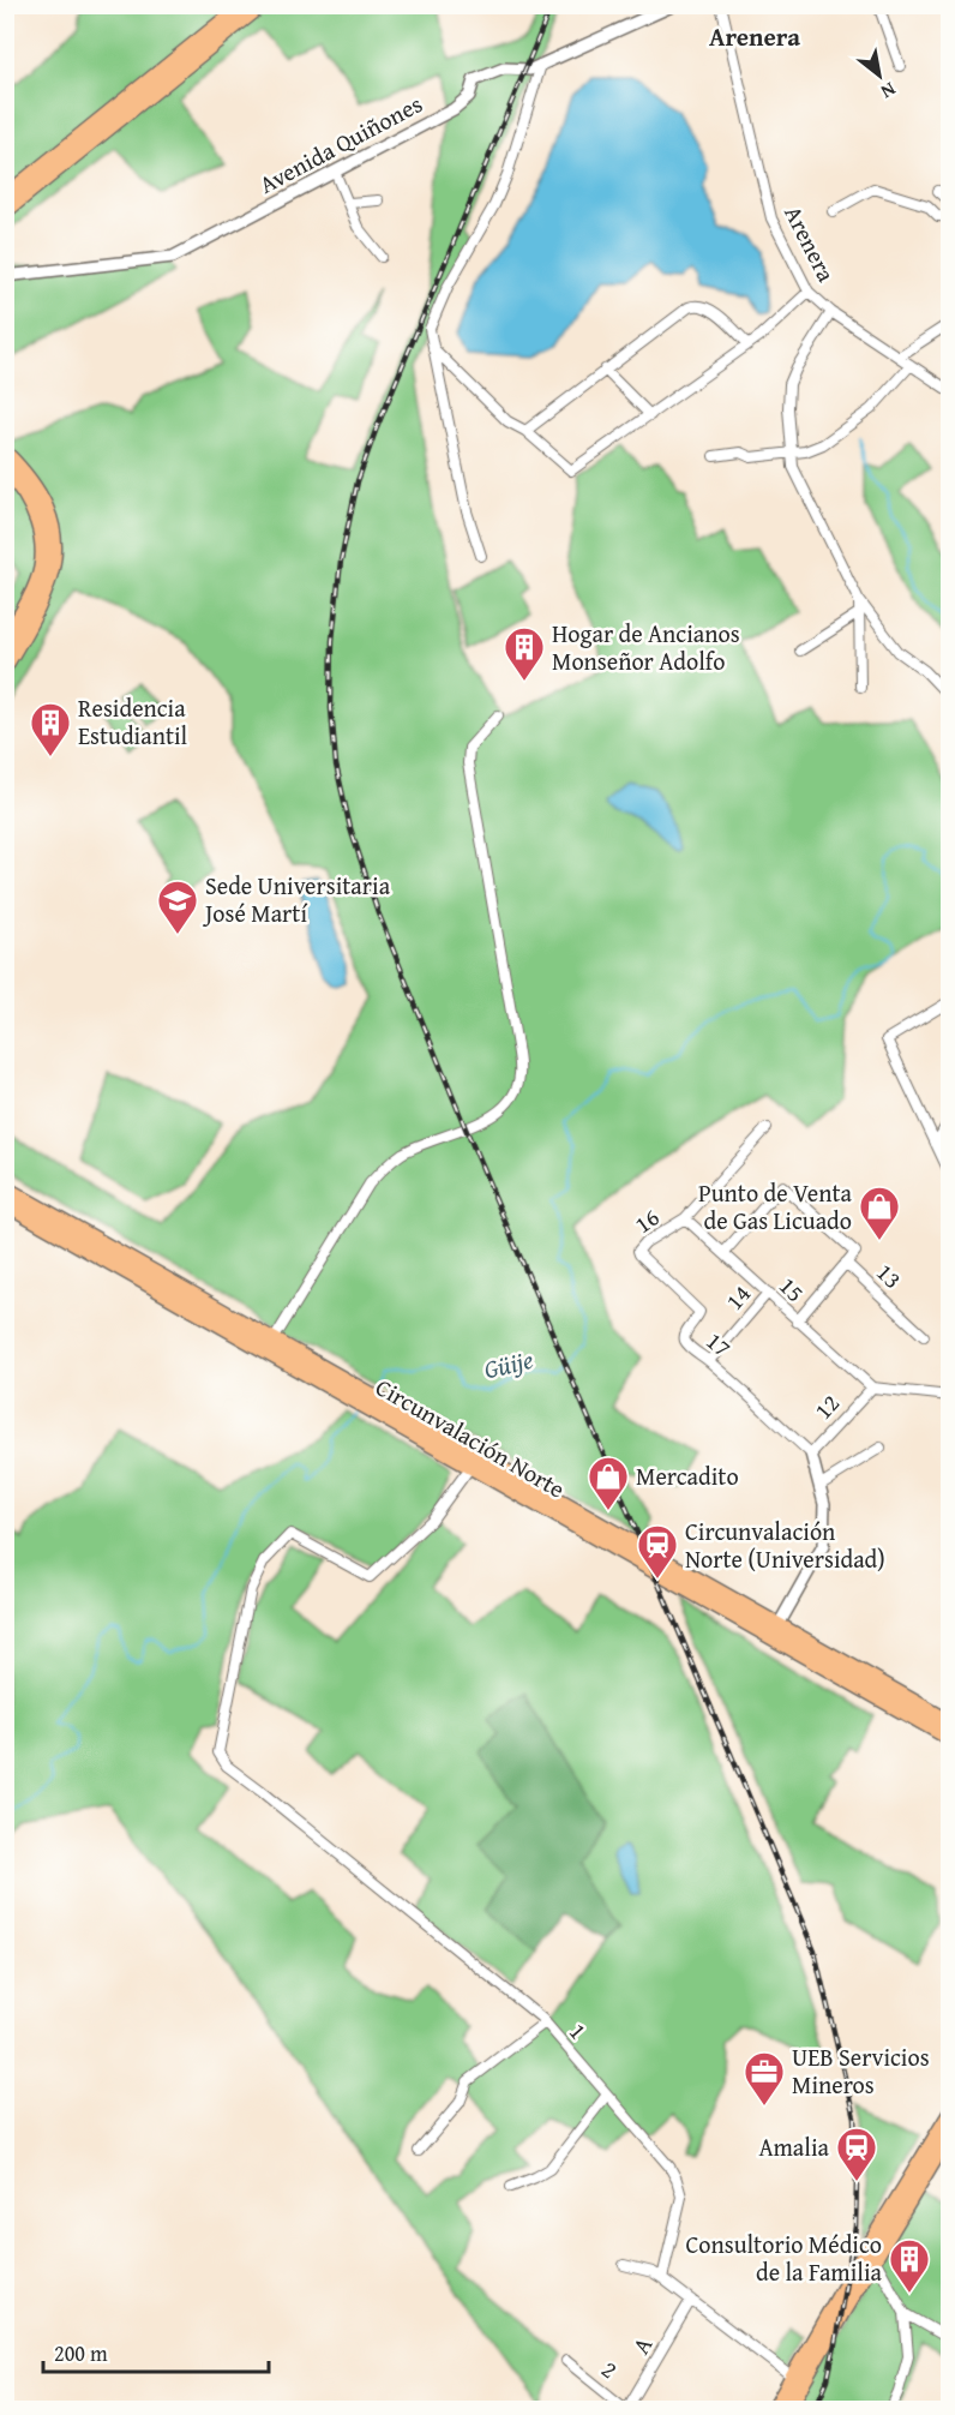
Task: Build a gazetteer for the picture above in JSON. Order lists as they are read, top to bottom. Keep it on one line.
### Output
{"streets":{"main road":["Circunvalación Norte"],"street":["Avenida Quiñones","Arenera","16","13","15","14","17","12","1","A","2"]},"crossings":[["16","15"],["16","17"],["13","15"],["15","14"],["15","12"],["14","17"],["17","12"],["Circunvalación Norte","1"],["A","2"]],"districts":["Arenera"],"water":["Güije"],"places":{"building":["Hogar de Ancianos Monseñor Adolfo","Residencia Estudiantil","Consultorio Médico de la Familia"],"school or university":["Sede Universitaria José Martí"],"shop":["Punto de Venta de Gas Licuado","Mercadito"],"station":["Circunvalación Norte (Universidad)","Amalia"],"office":["UEB Servicios Mineros"]},"scale_bar":"200 m","north":"bottom right"}
